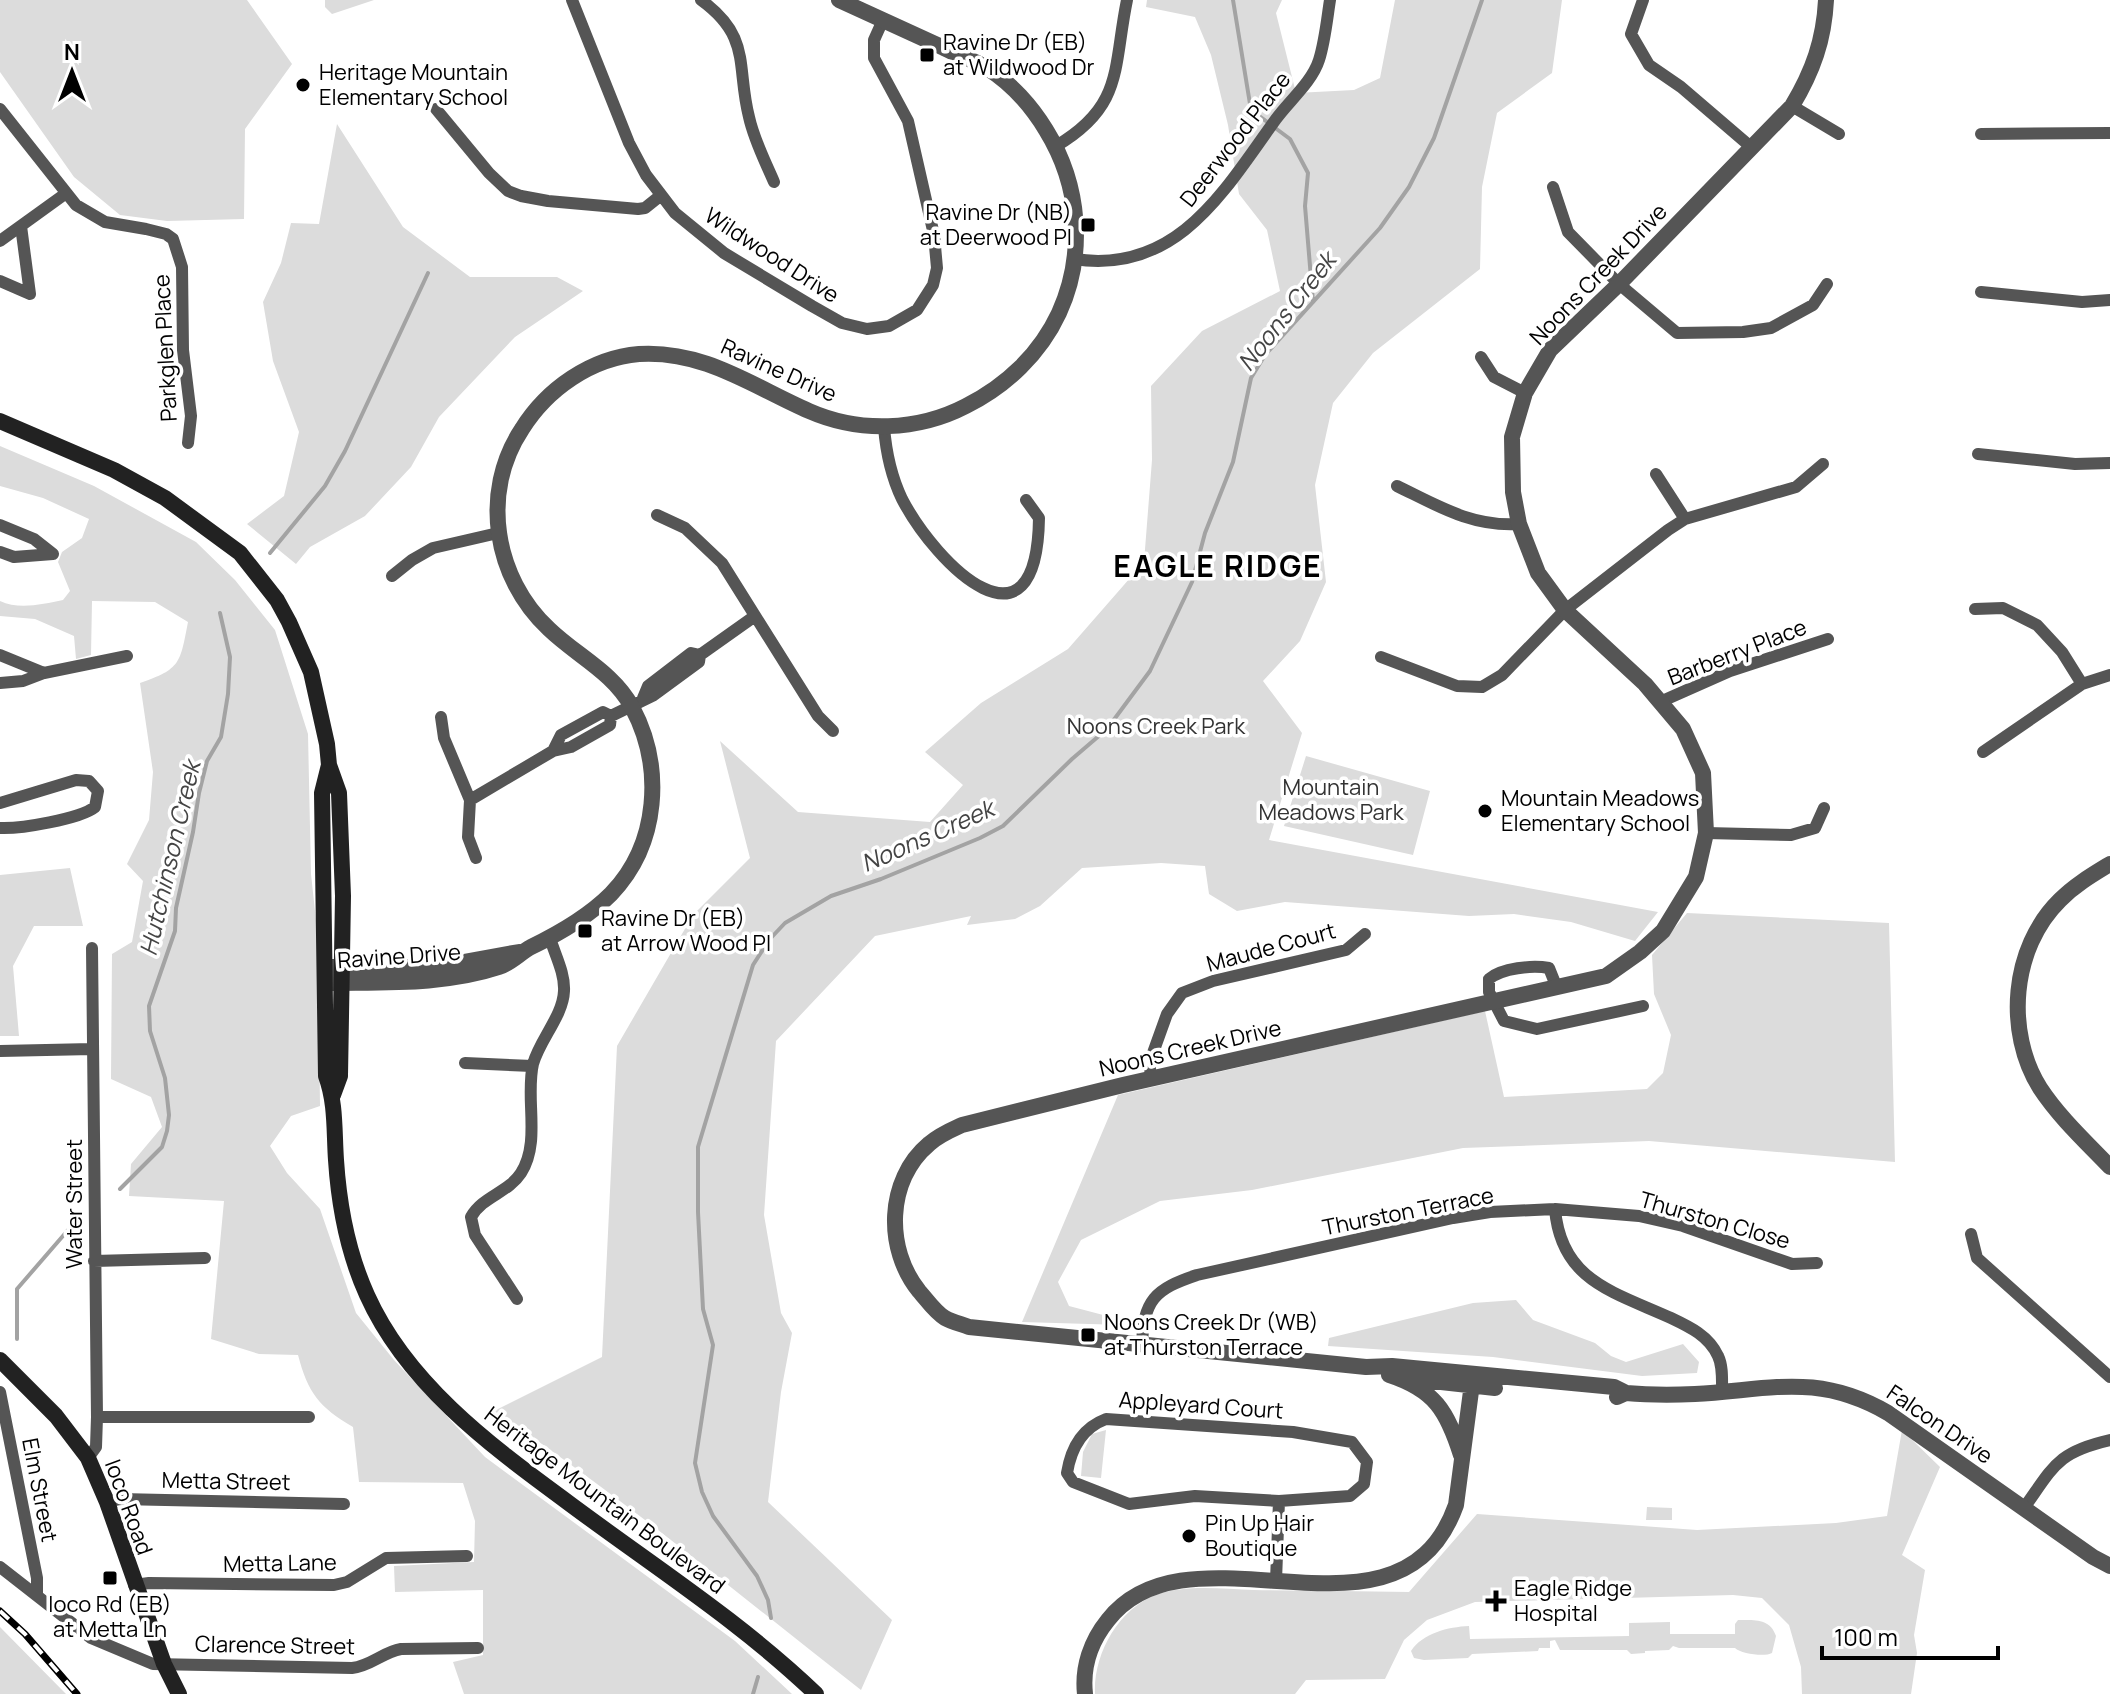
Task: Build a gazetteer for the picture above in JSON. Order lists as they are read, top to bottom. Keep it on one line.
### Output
{"streets":{"main road":["Heritage Mountain Boulevard","Ioco Road"],"street":["Deerwood Place","Wildwood Drive","Noons Creek Drive","Parkglen Place","Ravine Drive","Barberry Place","Maude Court","Water Street","Thurston Terrace","Thurston Close","Appleyard Court","Falcon Drive","Metta Street","Elm Street","Metta Lane","Clarence Street"]},"crossings":[["Deerwood Place","Ravine Drive"],["Wildwood Drive","Ravine Drive"],["Noons Creek Drive","Barberry Place"],["Noons Creek Drive","Maude Court"],["Noons Creek Drive","Thurston Terrace"],["Noons Creek Drive","Falcon Drive"],["Ravine Drive","Heritage Mountain Boulevard"],["Water Street","Ioco Road"],["Thurston Terrace","Thurston Close"],["Metta Street","Ioco Road"],["Elm Street","Clarence Street"],["Ioco Road","Metta Lane"],["Ioco Road","Clarence Street"]],"districts":["EAGLE RIDGE"],"water":["Noons Creek","Hutchinson Creek"],"parks":["Noons Creek Park","Mountain Meadows Park"],"places":{"transit":["Ravine Dr (EB) at Wildwood Dr","Ravine Dr (NB) at Deerwood Pl","Ravine Dr (EB) at Arrow Wood Pl","Noons Creek Dr (WB) at Thurston Terrace","Ioco Rd (EB) at Metta Ln"],"other":["Heritage Mountain Elementary School","Mountain Meadows Elementary School","Pin Up Hair Boutique"],"health":["Eagle Ridge Hospital"]},"scale_bar":"100 m","north":"top"}
